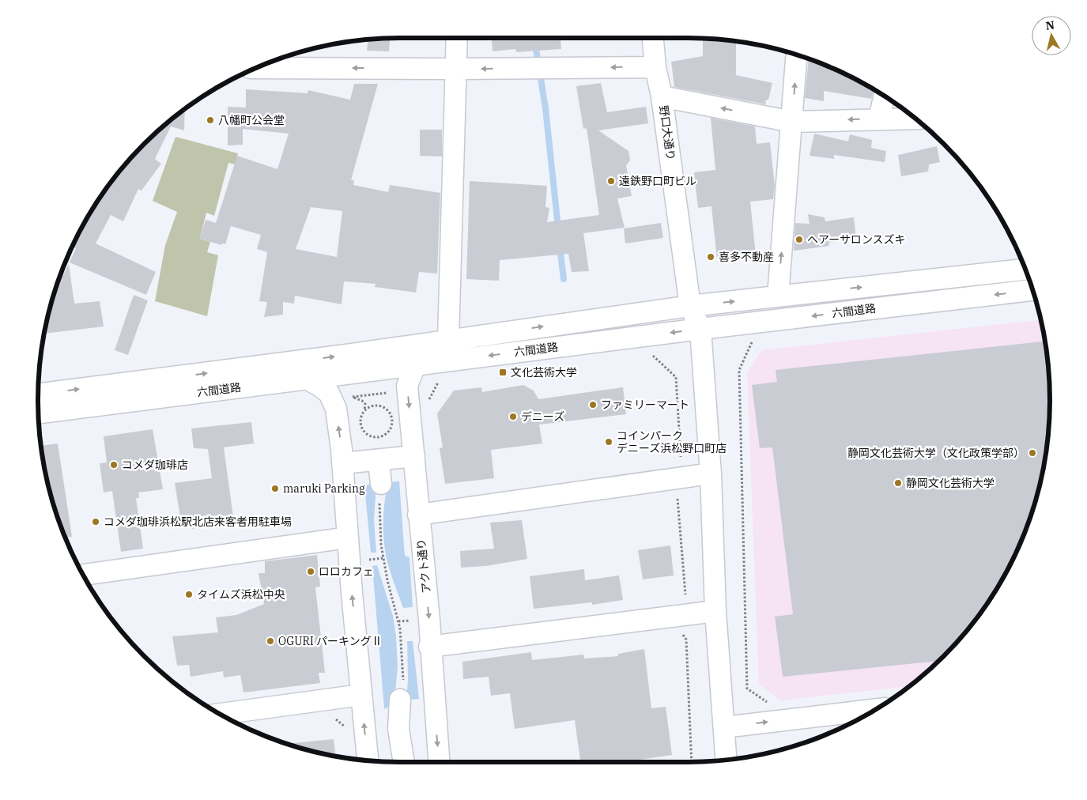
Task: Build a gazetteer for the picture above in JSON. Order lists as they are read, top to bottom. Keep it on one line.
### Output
{"streets":{"street":["野口大通り","六間道路","アクト通り"]},"crossings":[["野口大通り","六間道路"],["六間道路","アクト通り"]],"places":{"other":["八幡町公会堂","遠鉄野口町ビル","ヘアーサロンスズキ","喜多不動産","ファミリーマート","デニーズ","コインパーク デニーズ浜松野口町店","静岡文化芸術大学（文化政策学部）","コメダ珈琲店","静岡文化芸術大学","maruki Parking","コメダ珈琲浜松駅北店来客者用駐車場","ロロカフェ","タイムズ浜松中央","OGURI パーキングⅡ"],"transit":["文化芸術大学"]},"north":"top"}
